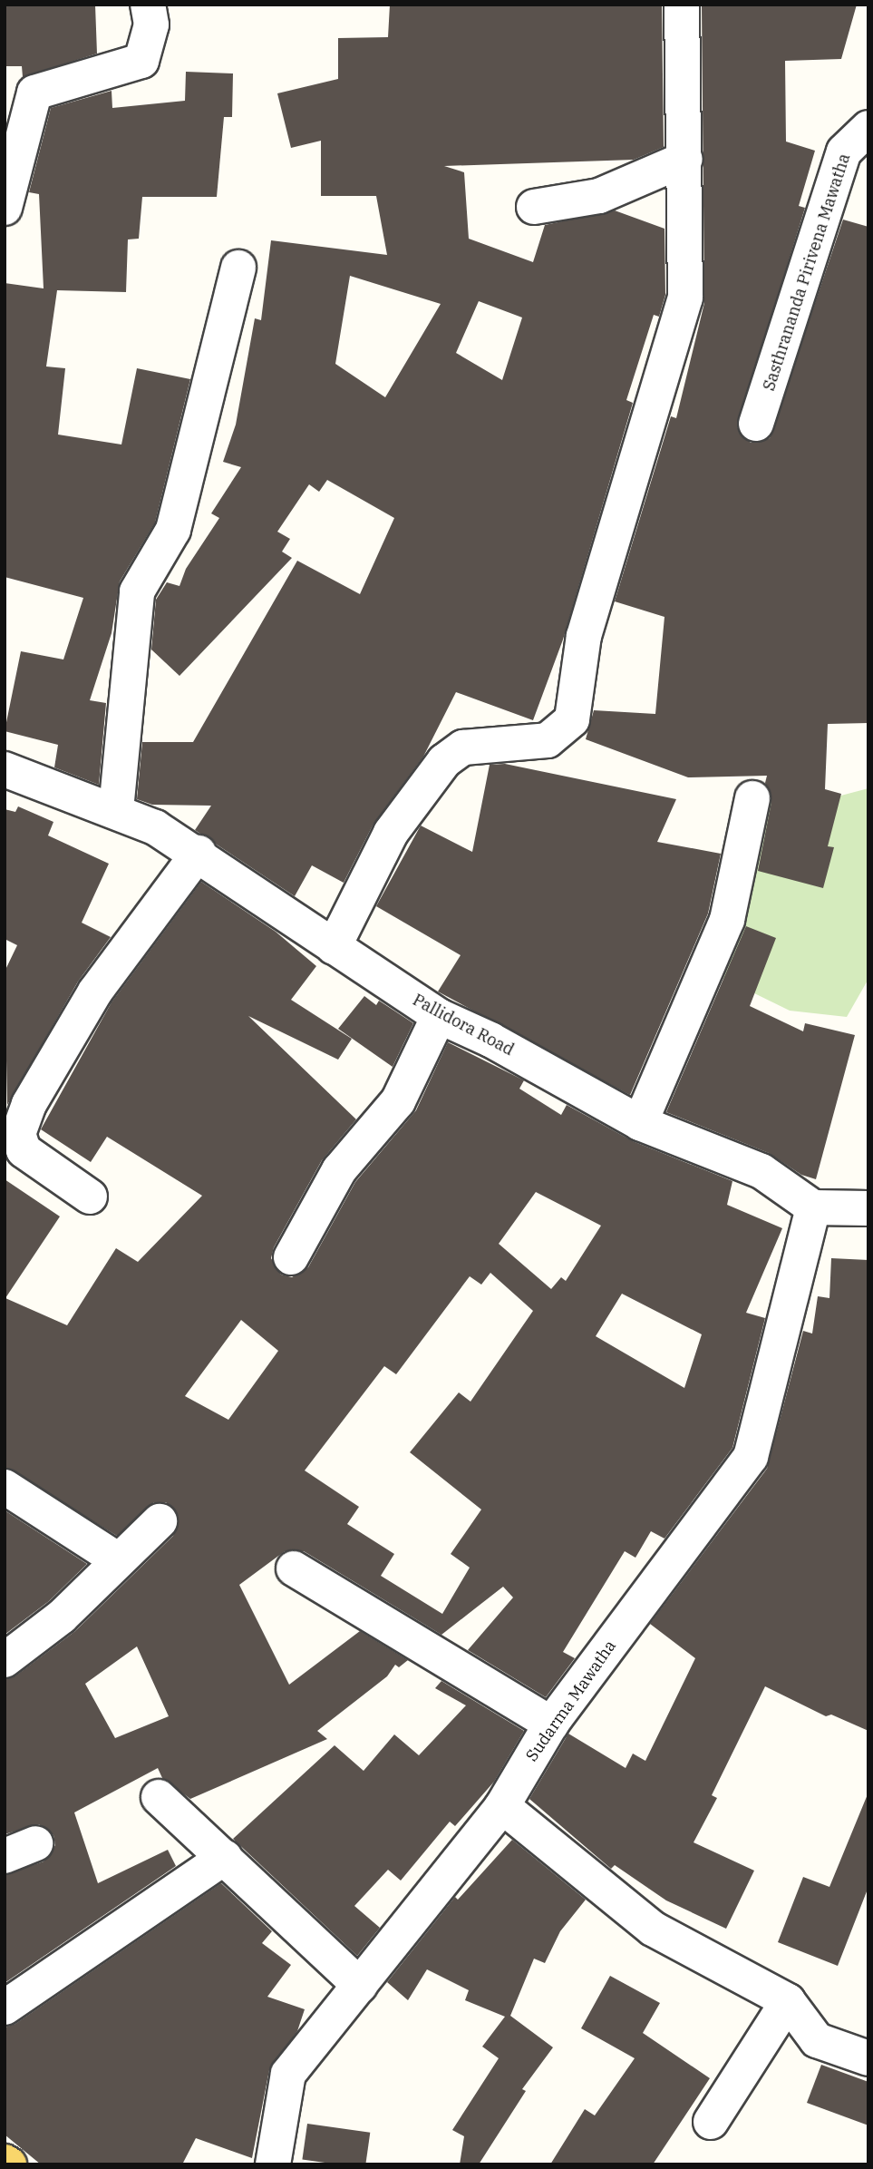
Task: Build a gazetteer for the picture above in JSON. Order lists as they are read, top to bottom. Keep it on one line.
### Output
{"streets":{"street":["Sasthrananda Pirivena Mawatha","Pallidora Road","Sudarma Mawatha"]},"crossings":[["Pallidora Road","Sudarma Mawatha"]]}
